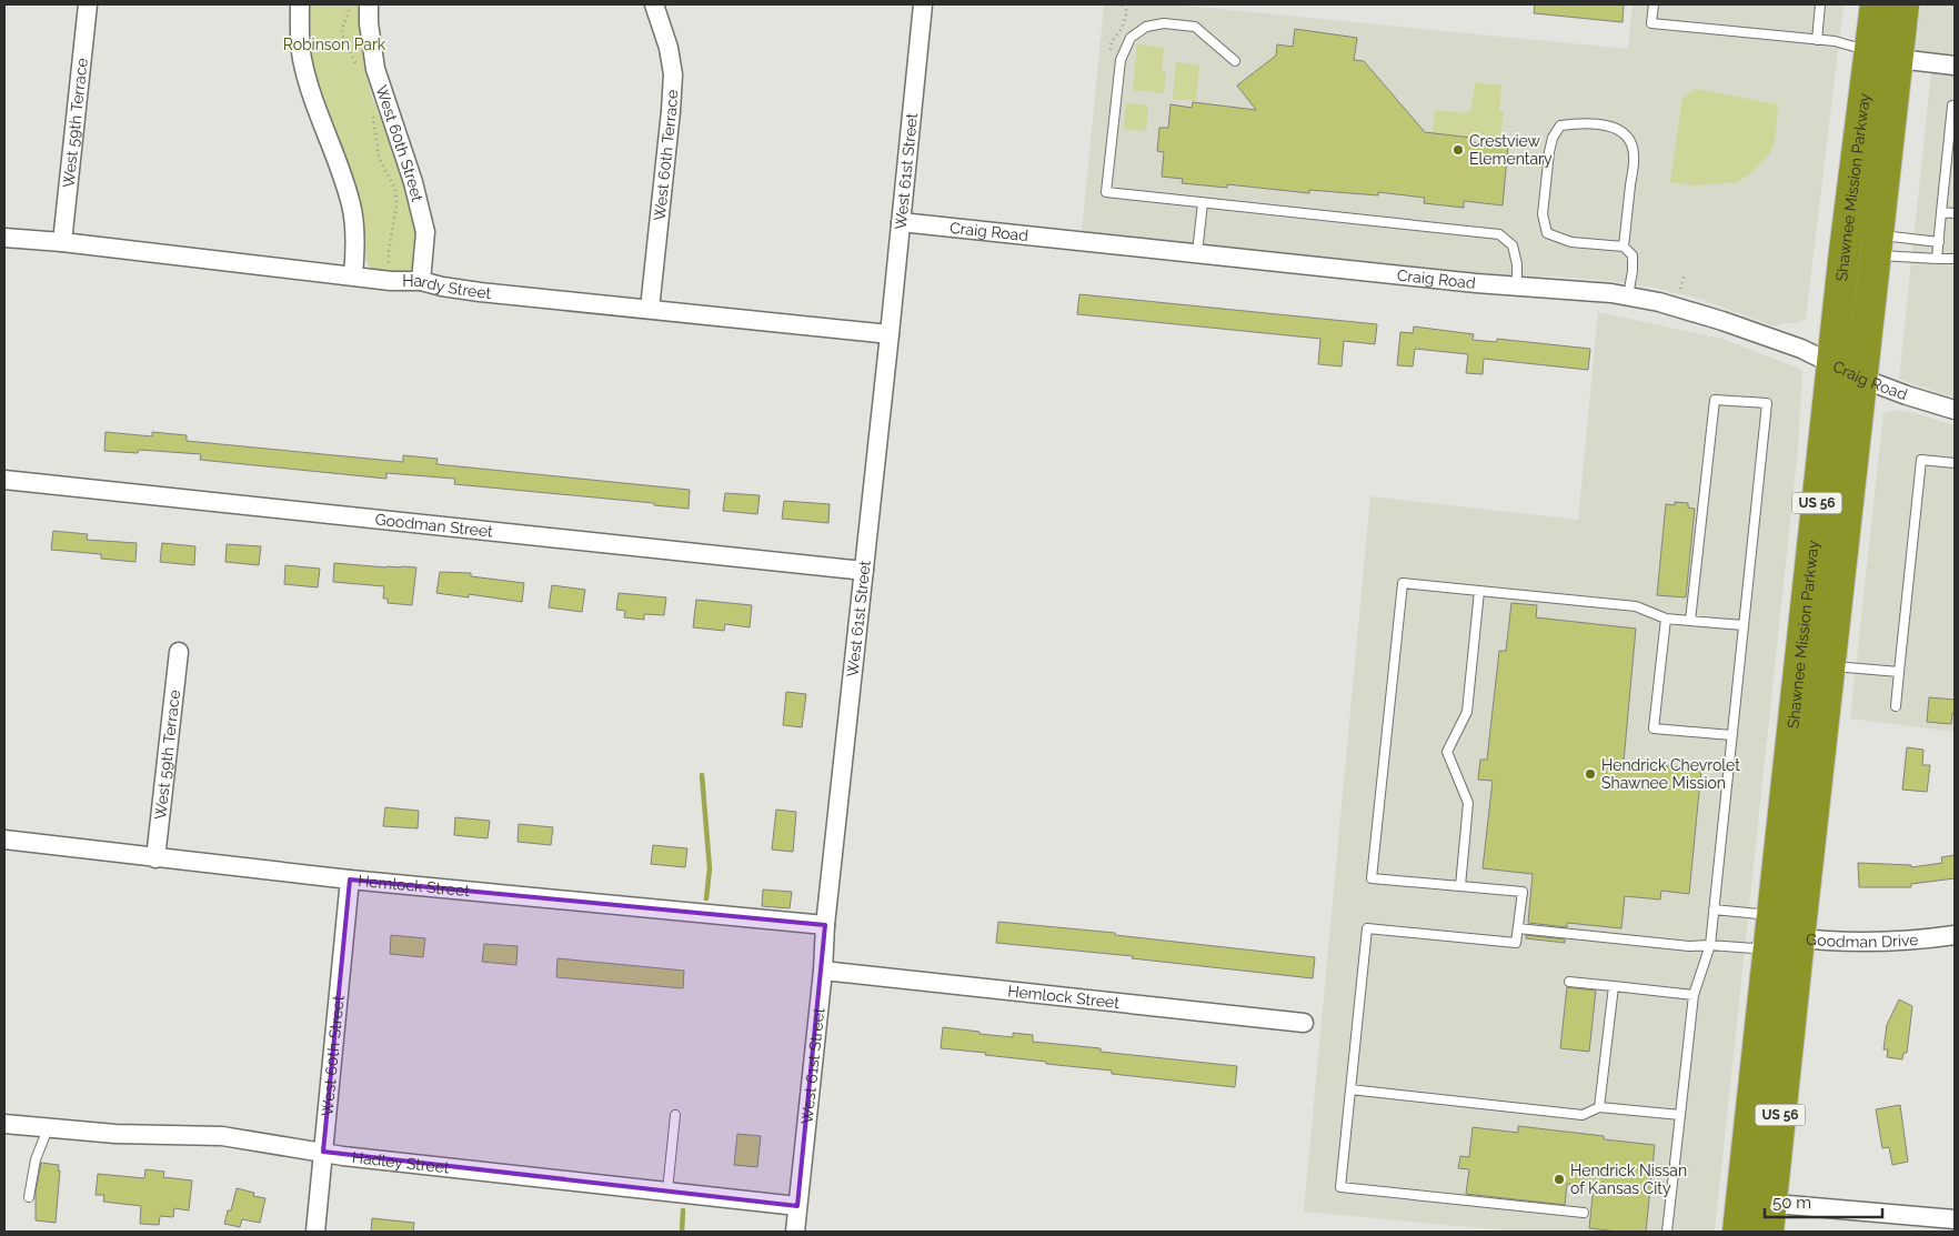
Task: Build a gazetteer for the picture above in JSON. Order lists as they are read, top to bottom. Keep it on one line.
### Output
{"streets":{"highway":["Shawnee Mission Parkway","US 56"],"street":["West 59th Terrace","West 60th Street","West 60th Terrace","West 61st Street","Craig Road","Hardy Street","Goodman Street","Hemlock Street","Goodman Drive","Hadley Street"]},"crossings":[["West 59th Terrace","Hardy Street"],["West 59th Terrace","Hemlock Street"],["West 60th Street","Hardy Street"],["West 60th Street","Hemlock Street"],["West 60th Street","Hadley Street"],["West 60th Terrace","Hardy Street"],["West 61st Street","Craig Road"],["West 61st Street","Hardy Street"],["West 61st Street","Goodman Street"],["West 61st Street","Hemlock Street"],["West 61st Street","Hadley Street"],["Shawnee Mission Parkway","Craig Road"],["Shawnee Mission Parkway","Goodman Drive"]],"parks":["Robinson Park"],"places":["Crestview Elementary","Hendrick Chevrolet Shawnee Mission","Hendrick Nissan of Kansas City"],"scale_bar":"50 m"}
